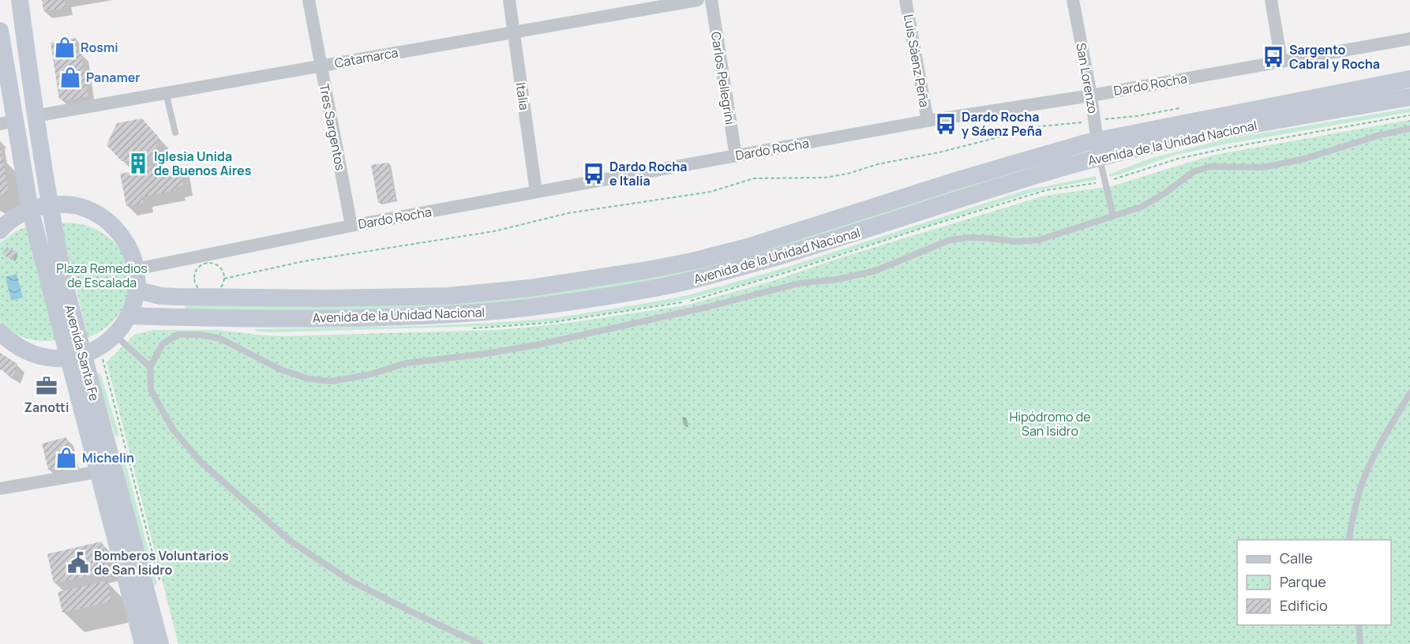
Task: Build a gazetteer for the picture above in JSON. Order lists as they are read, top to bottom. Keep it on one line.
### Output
{"streets":{"main road":["Avenida de la Unidad Nacional","Avenida Santa Fe"],"street":["Catamarca","Luis Sáenz Peña","Carlos Pellegrini","San Lorenzo","Dardo Rocha","Italia","Tres Sargentos"]},"crossings":[["Catamarca","Italia"],["Catamarca","Tres Sargentos"],["Catamarca","Avenida Santa Fe"],["Luis Sáenz Peña","Dardo Rocha"],["Carlos Pellegrini","Dardo Rocha"],["San Lorenzo","Dardo Rocha"],["San Lorenzo","Avenida de la Unidad Nacional"],["Dardo Rocha","Italia"],["Dardo Rocha","Tres Sargentos"]],"parks":["Plaza Remedios de Escalada","Hipódromo de San Isidro"],"places":{"shop":["Rosmi","Panamer","Michelin"],"bus stop":["Sargento Cabral y Rocha","Dardo Rocha y Sáenz Peña","Dardo Rocha e Italia"],"building":["Iglesia Unida de Buenos Aires"],"office":["Zanotti"],"public building":["Bomberos Voluntarios de San Isidro"]},"legend":["Calle","Parque","Edificio"]}
